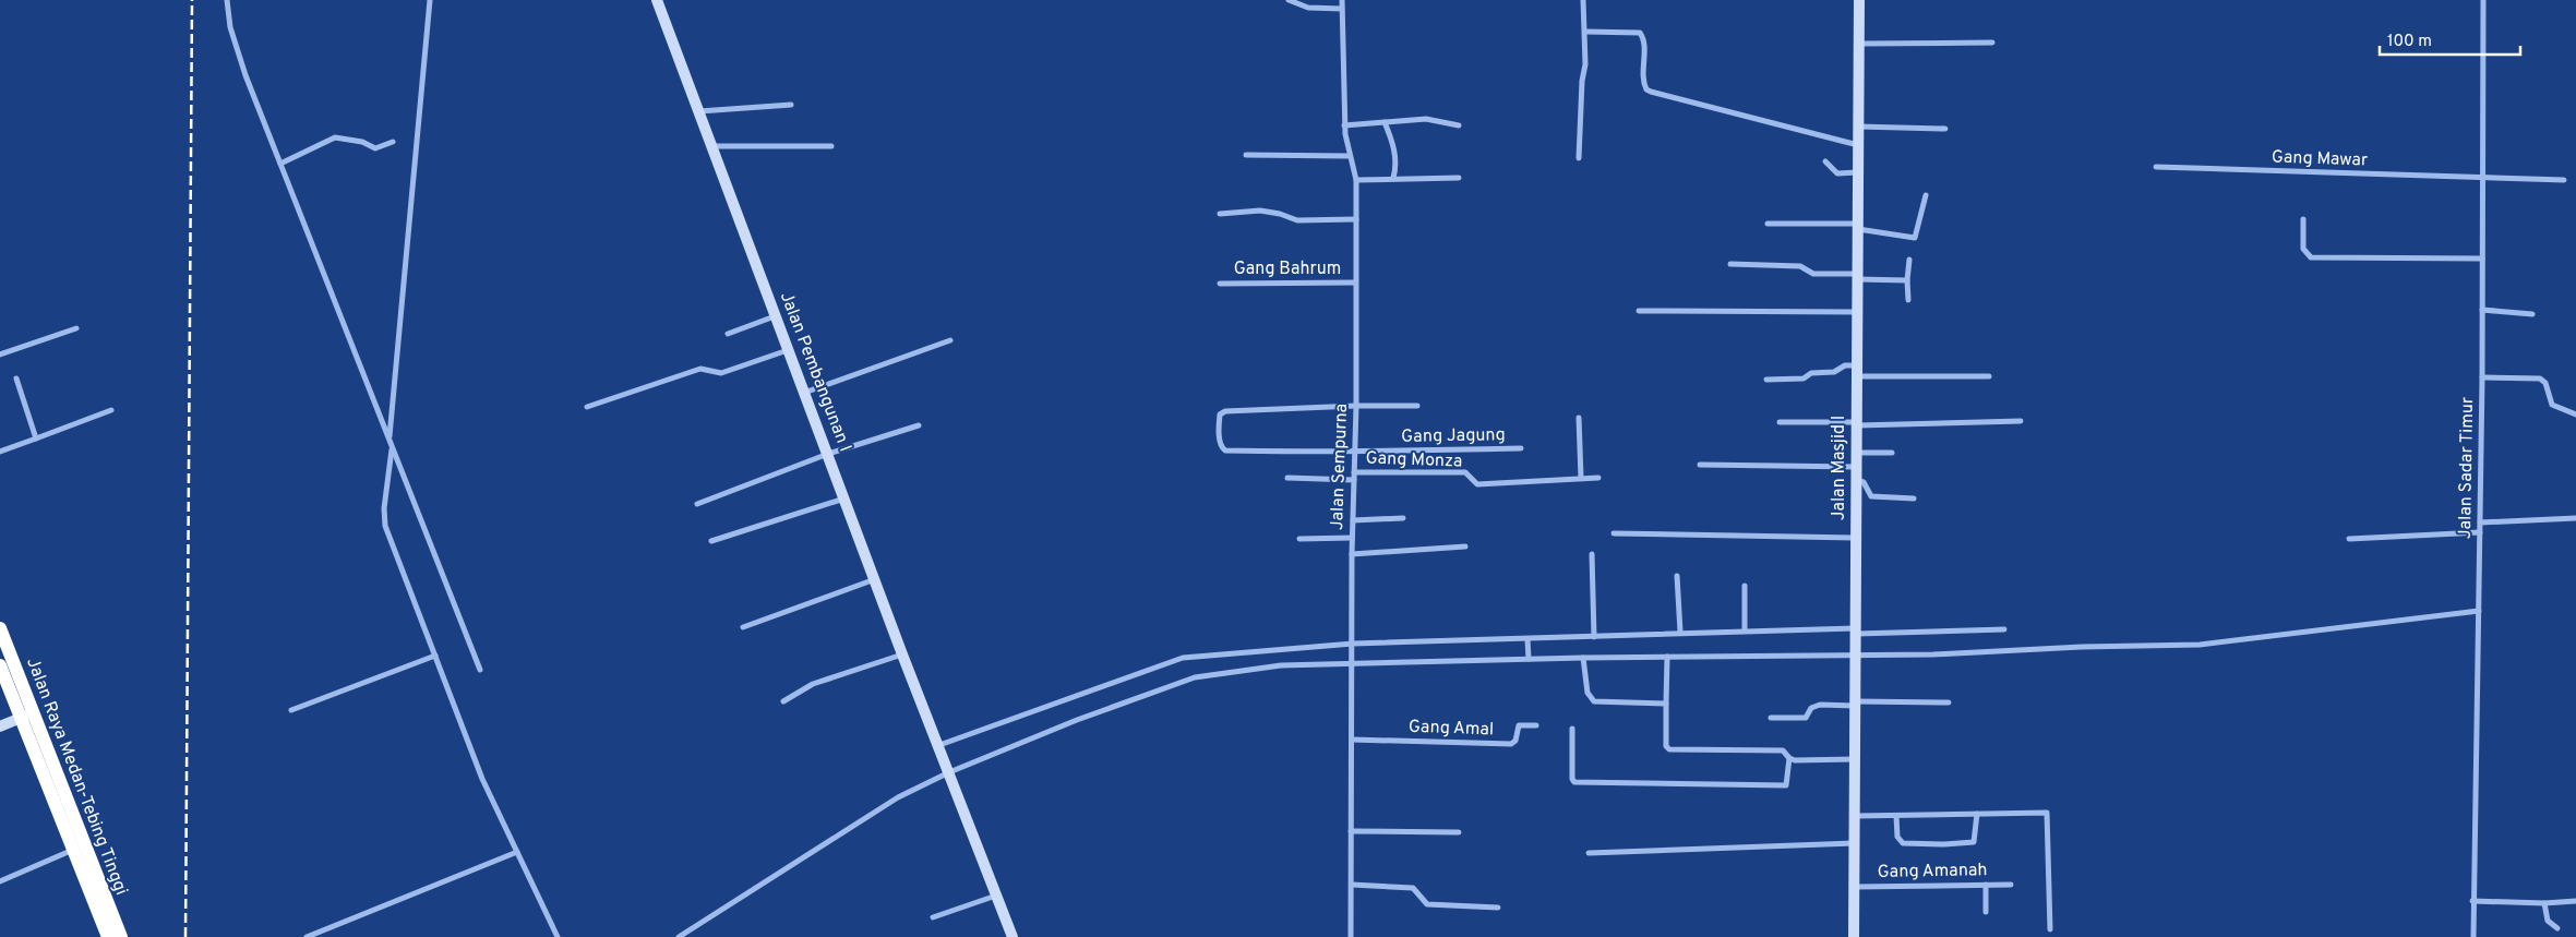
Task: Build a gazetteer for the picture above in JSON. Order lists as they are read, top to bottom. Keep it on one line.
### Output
{"streets":{"highway":["Jalan Raya Medan-Tebing Tinggi"],"main road":["Jalan Pembangunan I","Jalan Masjid I"],"street":["Gang Mawar","Gang Bahrum","Gang Jagung","Gang Monza","Jalan Sempurna","Jalan Sadar Timur","Gang Amal","Gang Amanah"]},"crossings":[["Gang Mawar","Jalan Sadar Timur"],["Gang Bahrum","Jalan Sempurna"],["Gang Jagung","Jalan Sempurna"],["Gang Monza","Jalan Sempurna"],["Jalan Sempurna","Gang Amal"],["Jalan Masjid I","Gang Amanah"]],"scale_bar":"100 m"}
